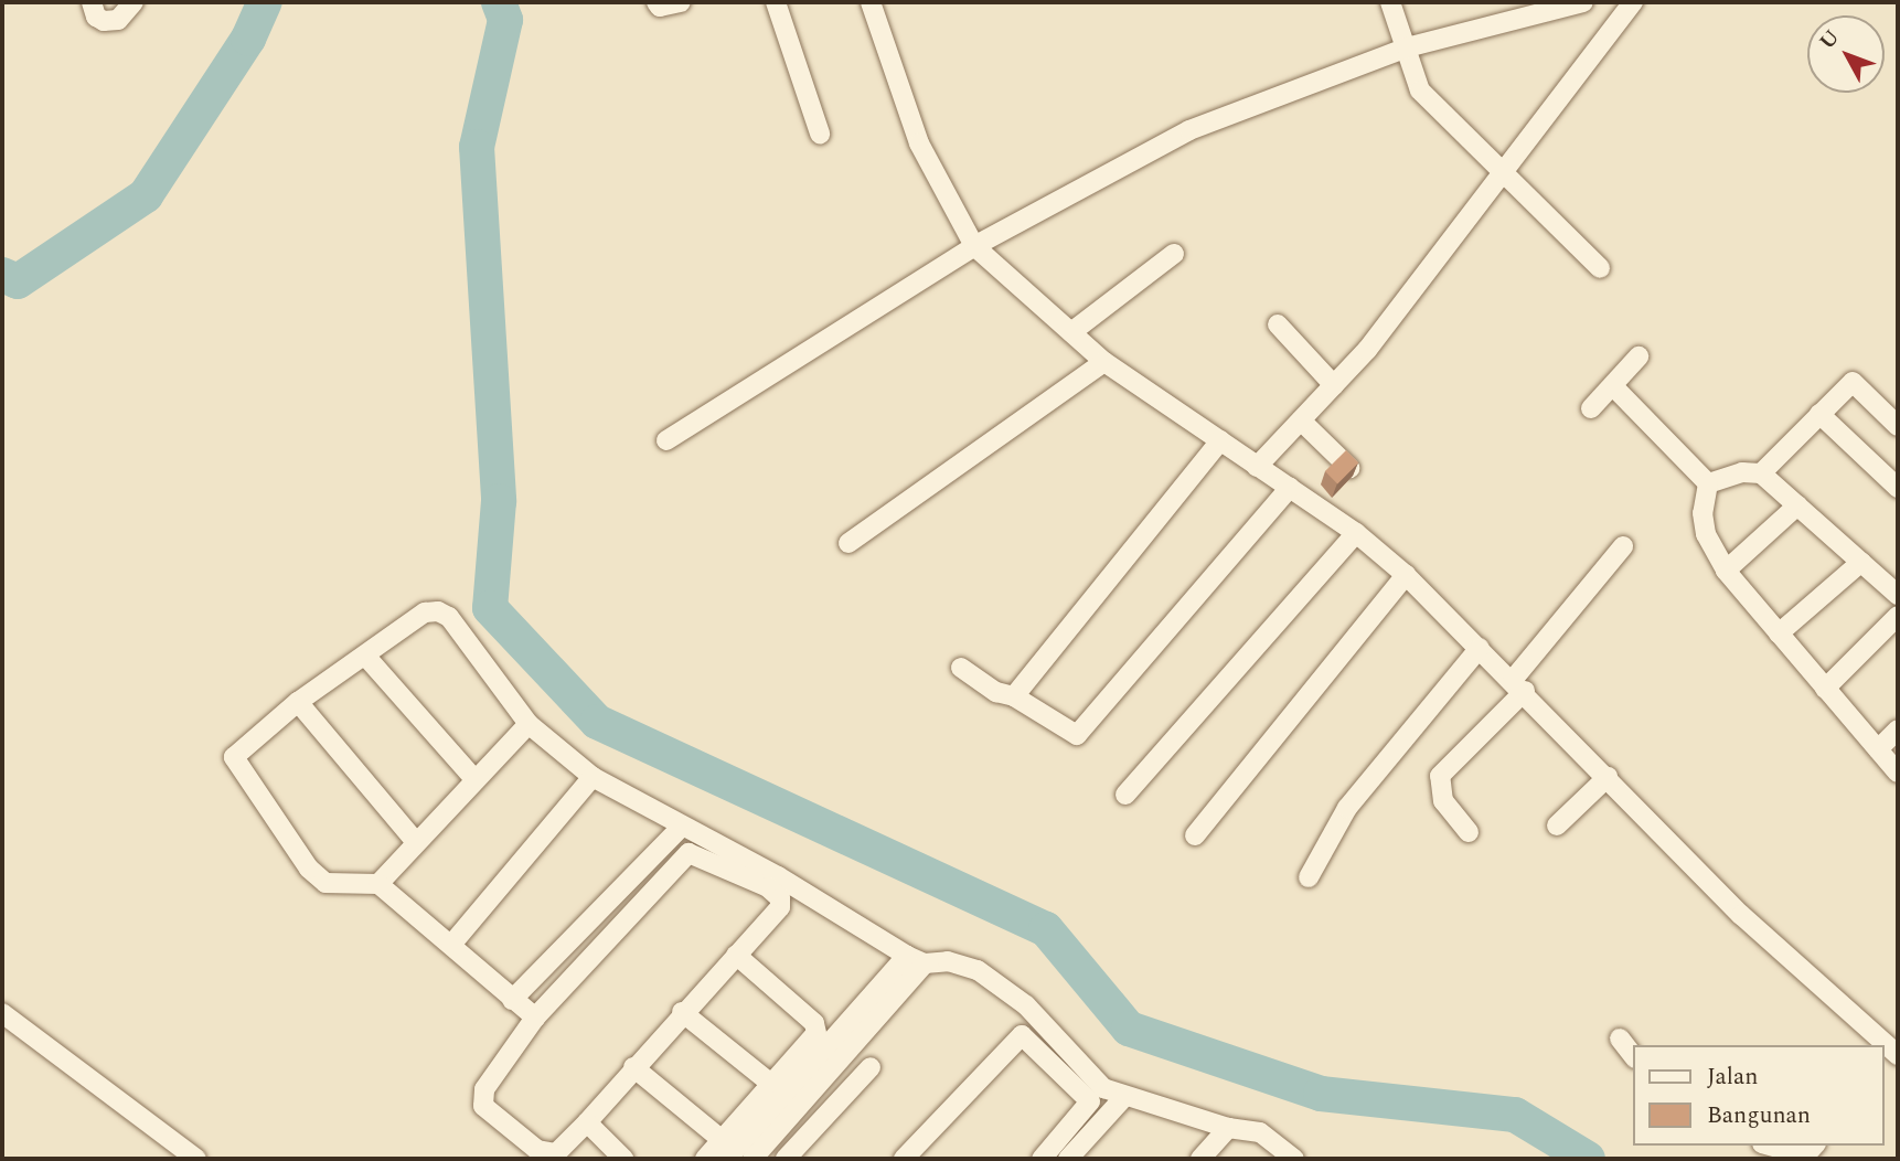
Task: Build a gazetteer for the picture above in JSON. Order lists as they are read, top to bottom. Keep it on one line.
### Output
{"legend":["Jalan","Bangunan"],"north":"top left"}
